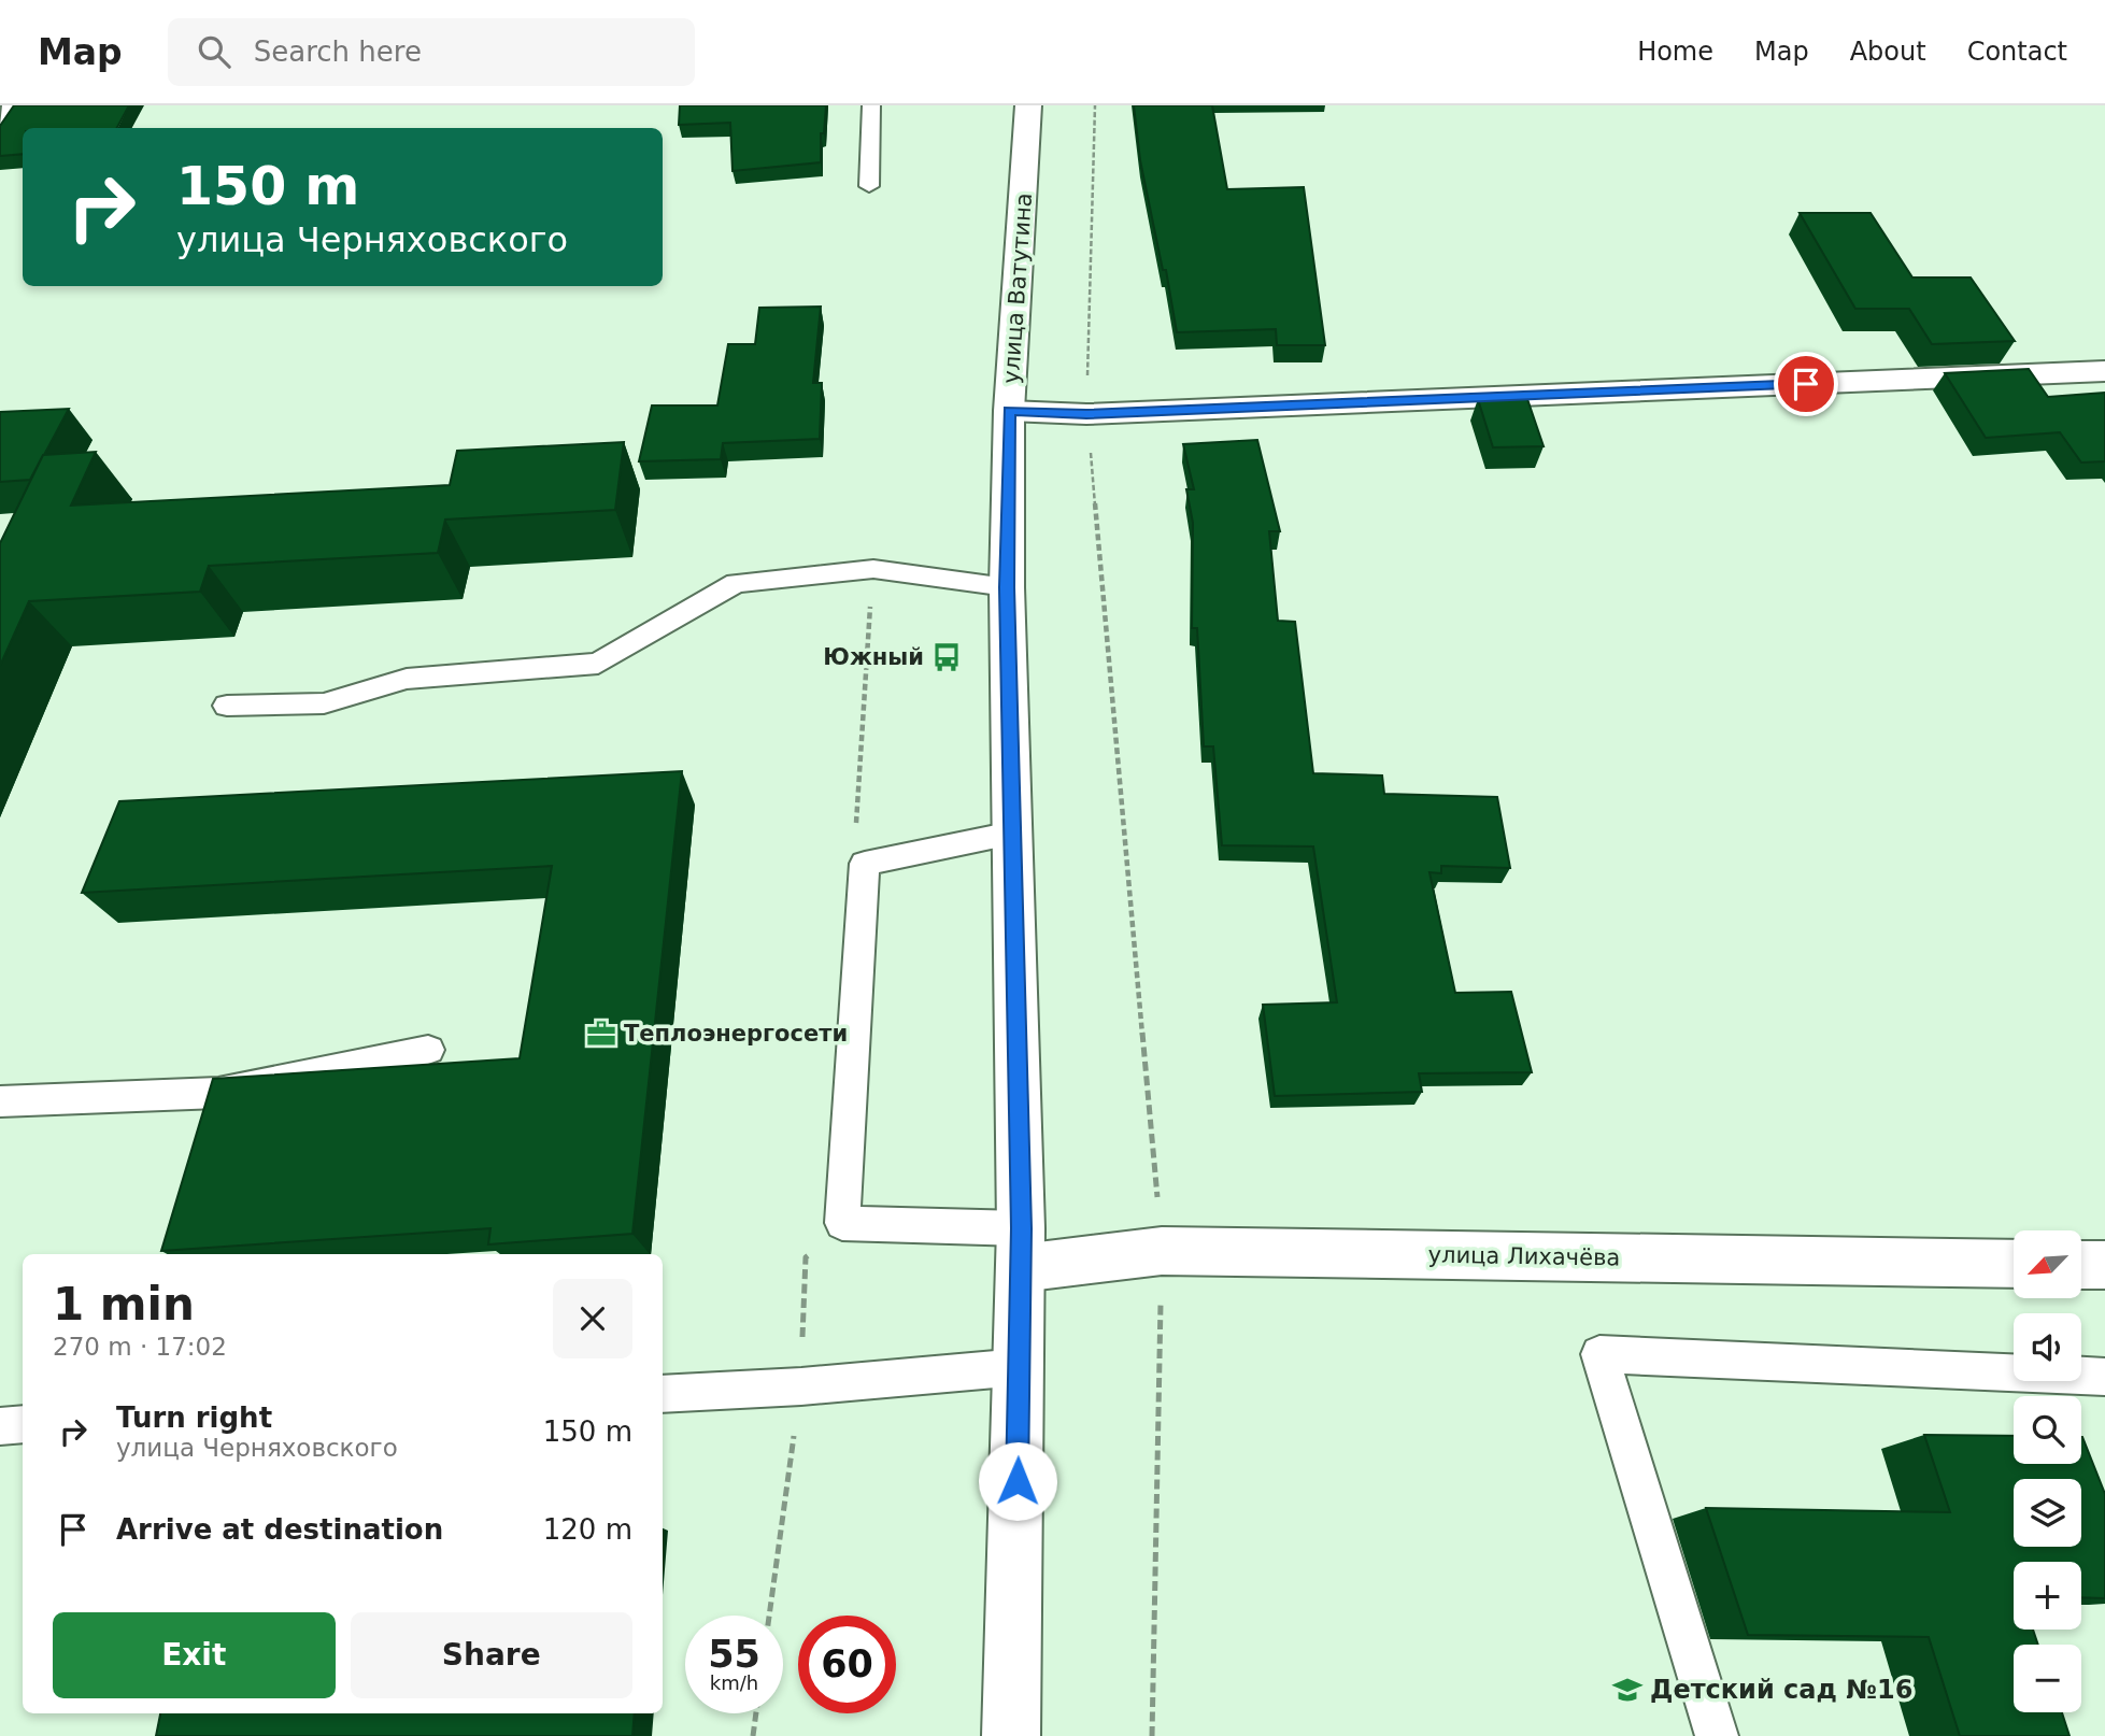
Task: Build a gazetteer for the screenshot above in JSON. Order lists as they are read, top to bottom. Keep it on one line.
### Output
{"streets":{"street":["улица Ватутина","улица Лихачёва"]},"crossings":[["улица Ватутина","улица Лихачёва"]],"places":{"bus stop":["Южный"],"office":["Теплоэнергосети"],"school or university":["Детский сад №16"]},"north":"bottom left","page":{"header":"Map","search":"Search here","nav":["Home","Map","About","Contact"],"turn":["150 m","улица Черняховского"],"map_buttons":["+","−"],"heading":["1 min","270 m · 17:02"],"list":[{"name":"Turn right","note":"улица Черняховского","value":"150 m"},{"name":"Arrive at destination","value":"120 m"}],"buttons":["Exit","Share"],"speed":"55 km/h","limit":"60"}}
